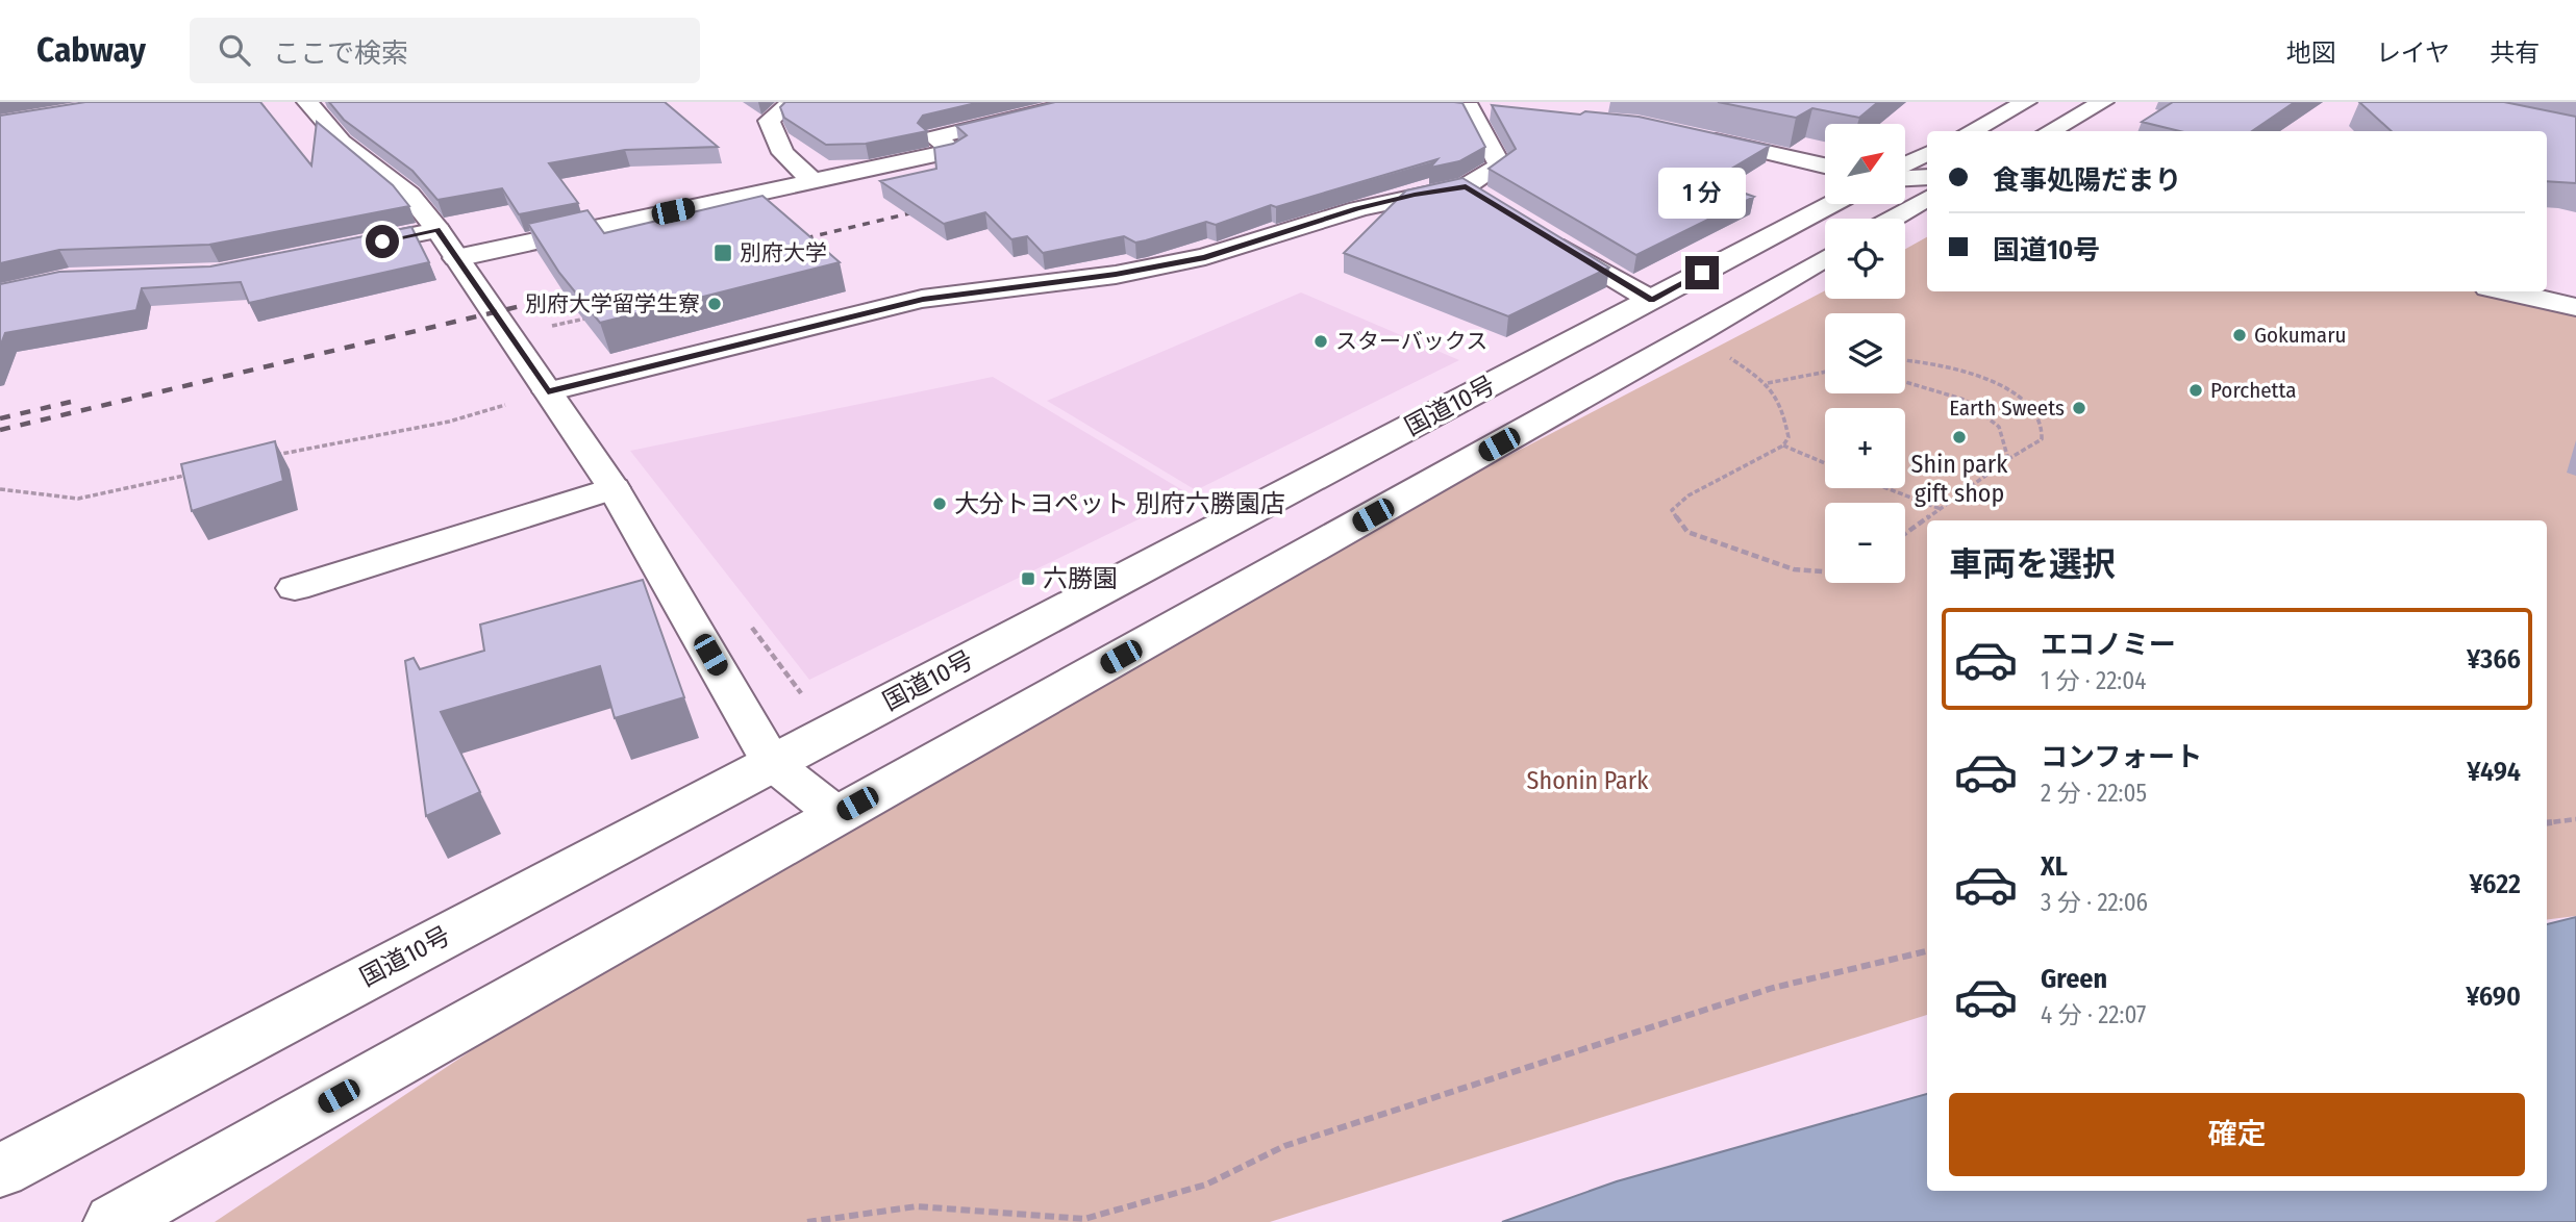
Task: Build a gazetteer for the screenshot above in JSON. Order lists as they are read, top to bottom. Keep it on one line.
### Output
{"streets":{"main road":["国道10号"]},"parks":["Shonin Park"],"places":{"transit":["別府大学","六勝園"],"other":["別府大学留学生寮","Gokumaru","スターバックス","Porchetta","Earth Sweets","Shin park gift shop","大分トヨペット 別府六勝園店"]},"north":"top right","page":{"header":"Cabway","search":"ここで検索","nav":["地図","レイヤ","共有"],"map_buttons":["+","−"],"banner":["食事処陽だまり","国道10号"],"bubble":"1 分","heading":"車両を選択","list":[{"name":"エコノミー","note":"1 分 · 22:04","value":"¥366"},{"name":"コンフォート","note":"2 分 · 22:05","value":"¥494"},{"name":"XL","note":"3 分 · 22:06","value":"¥622"},{"name":"Green","note":"4 分 · 22:07","value":"¥690"}],"buttons":"確定"}}
